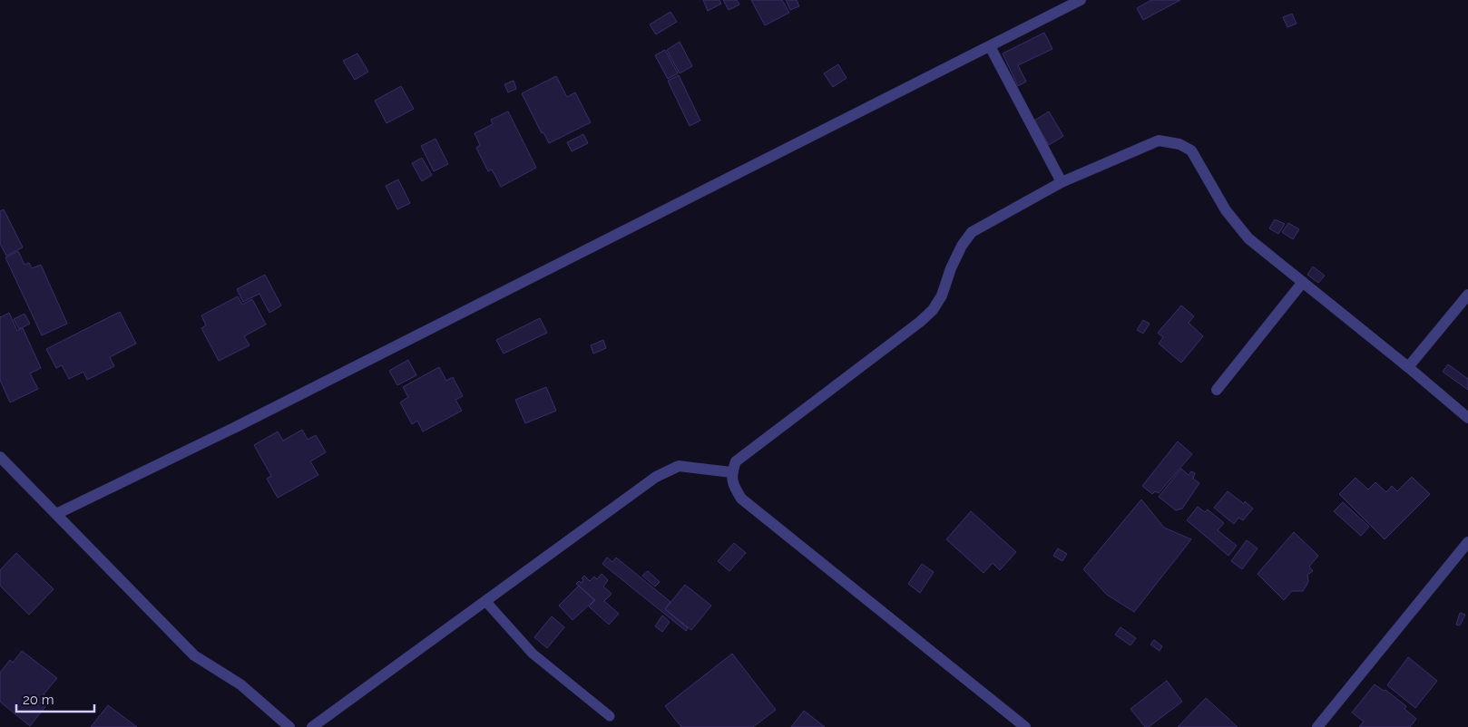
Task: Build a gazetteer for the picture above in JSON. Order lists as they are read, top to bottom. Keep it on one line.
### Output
{"scale_bar":"20 m"}
